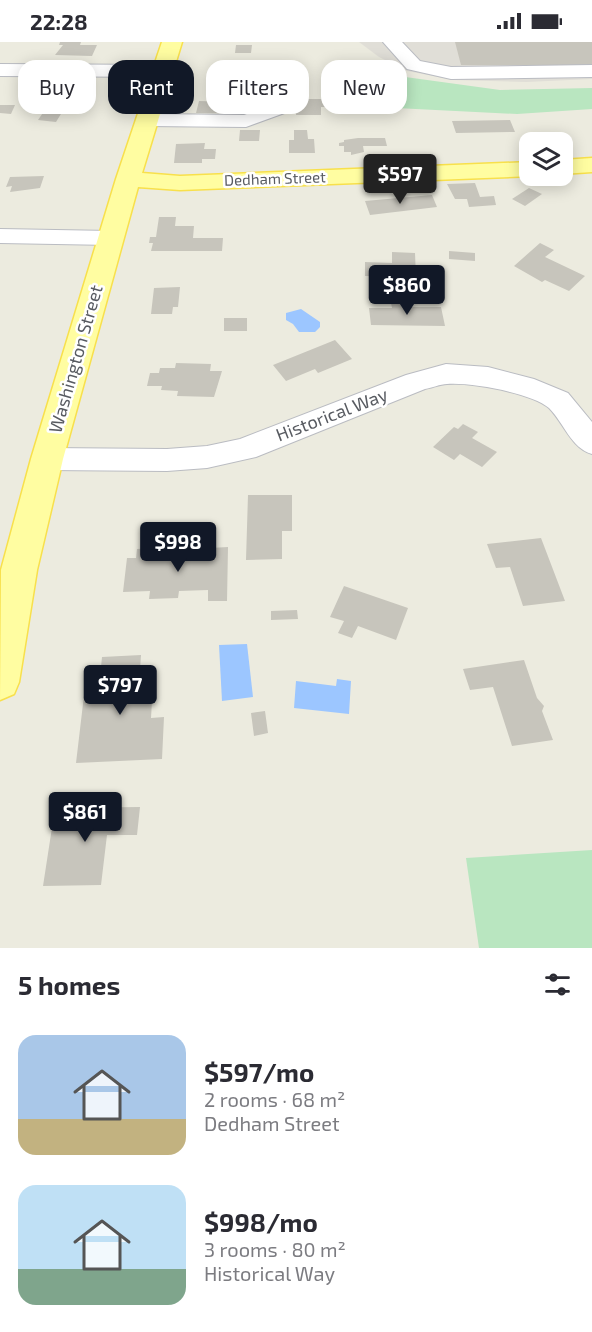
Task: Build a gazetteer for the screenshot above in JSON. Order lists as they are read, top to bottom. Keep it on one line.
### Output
{"streets":{"main road":["Dedham Street","Washington Street"],"street":["Historical Way"]},"crossings":[["Dedham Street","Washington Street"],["Washington Street","Historical Way"]],"page":{"status":"22:28","chip":["Buy","Rent","Filters","New"],"price":["$597","$860","$998","$797","$861"],"heading":"5 homes","list":[{"name":"$597/mo","note":"2 rooms · 68 m² · Dedham Street"},{"name":"$998/mo","note":"3 rooms · 80 m² · Historical Way"}]}}
